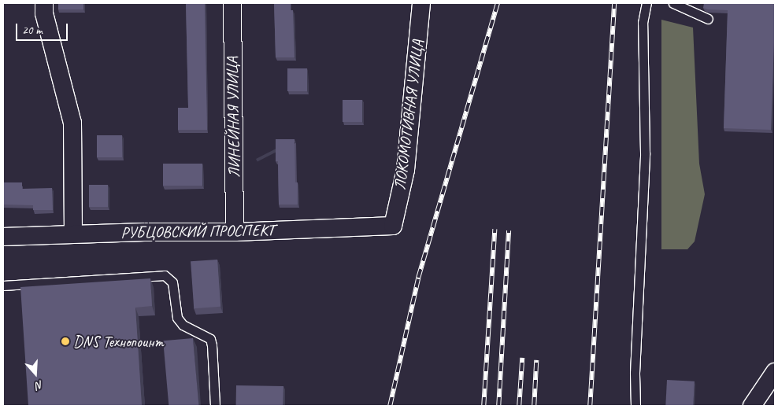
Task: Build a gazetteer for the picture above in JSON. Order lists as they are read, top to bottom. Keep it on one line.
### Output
{"streets":{"street":["ЛОКОМОТИВНАЯ УЛИЦА","ЛИНЕЙНАЯ УЛИЦА","РУБЦОВСКИЙ ПРОСПЕКТ"]},"crossings":[["ЛОКОМОТИВНАЯ УЛИЦА","РУБЦОВСКИЙ ПРОСПЕКТ"],["ЛИНЕЙНАЯ УЛИЦА","РУБЦОВСКИЙ ПРОСПЕКТ"]],"places":["DNS Технопоинт"],"scale_bar":"20 m","north":"bottom"}
